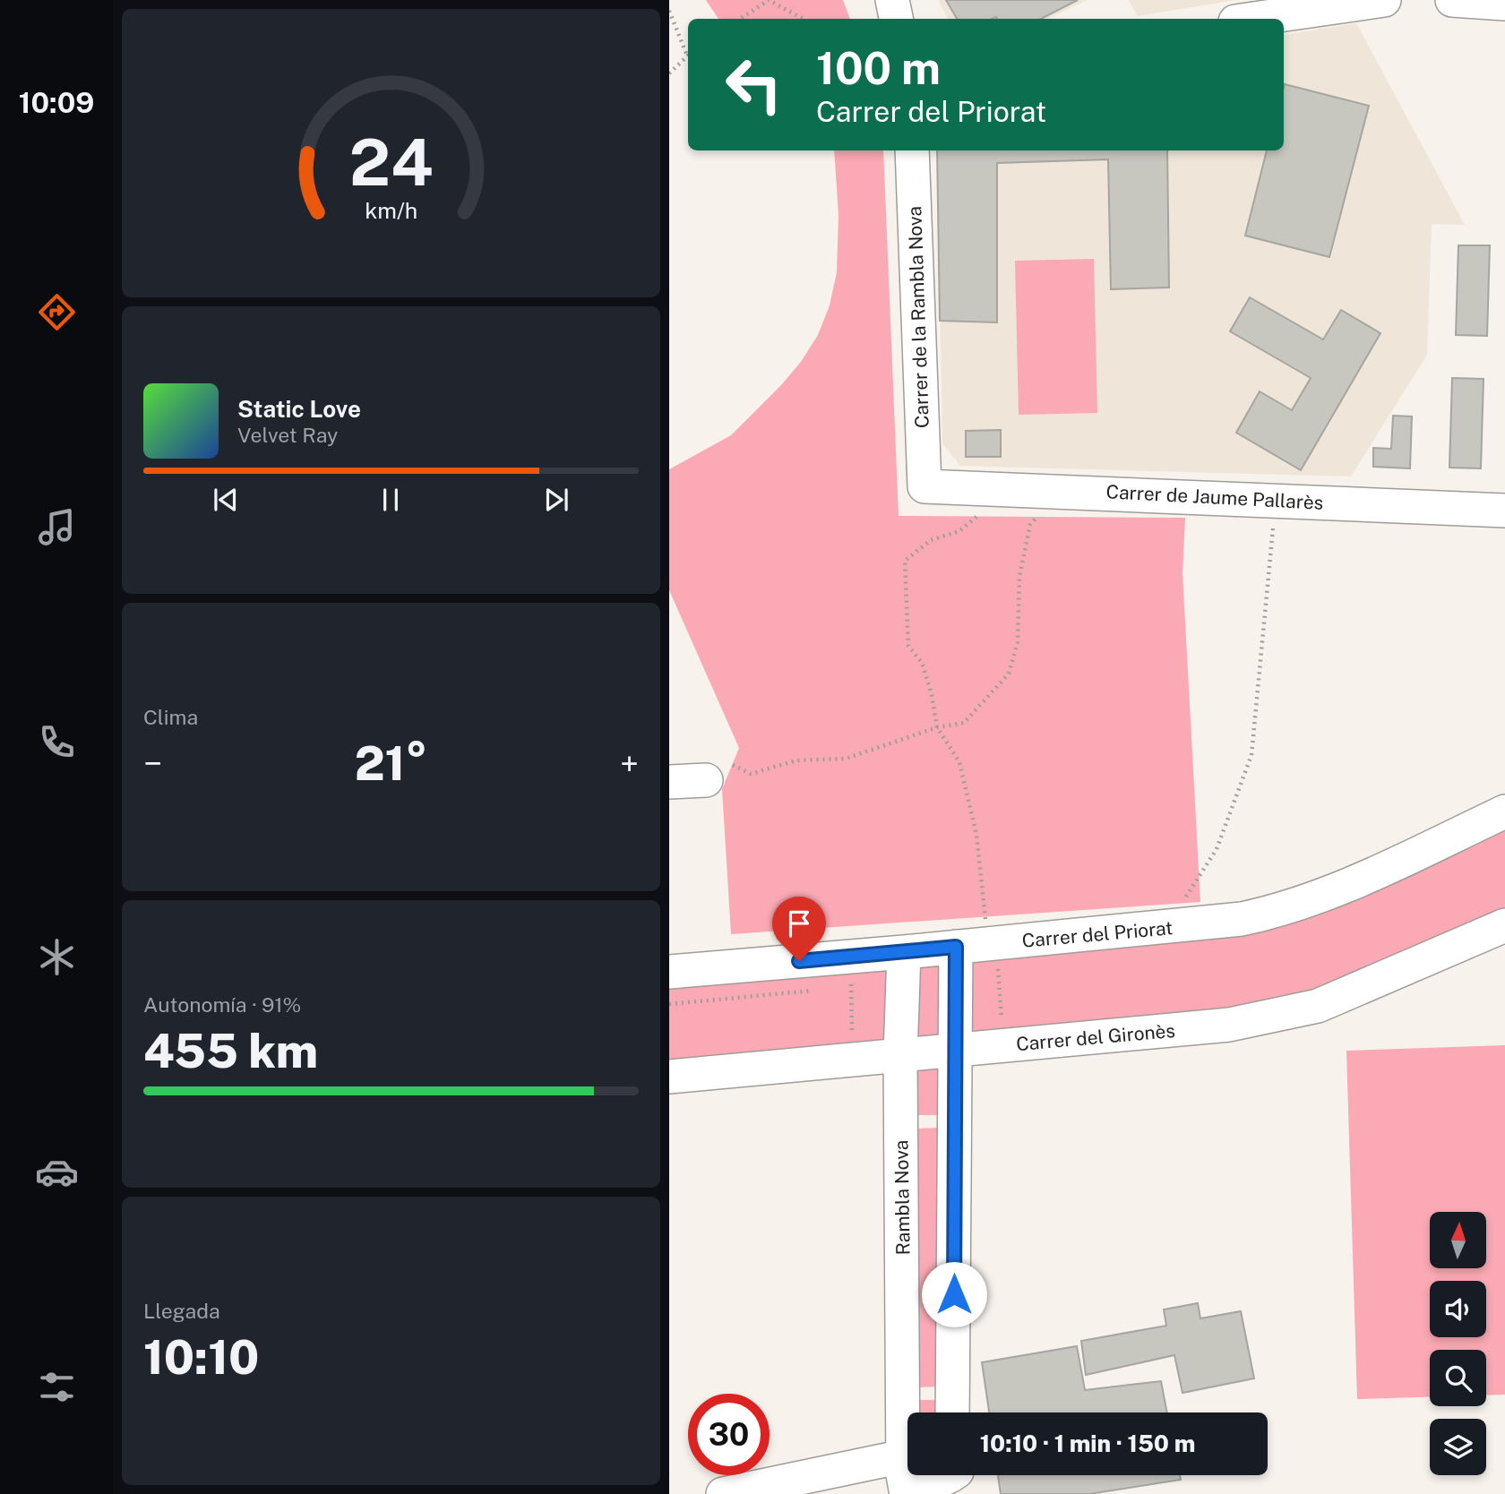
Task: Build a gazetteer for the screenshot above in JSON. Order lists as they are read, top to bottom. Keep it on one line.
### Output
{"streets":{"street":["Carrer de la Rambla Nova","Carrer de Jaume Pallarès","Carrer del Priorat","Carrer del Gironès","Rambla Nova"]},"crossings":[["Carrer de la Rambla Nova","Carrer de Jaume Pallarès"],["Carrer del Priorat","Rambla Nova"],["Carrer del Gironès","Rambla Nova"]],"north":"top","page":{"tabs":"10:09","turn":["100 m","Carrer del Priorat"],"song":["Static Love","Velvet Ray"],"tile":["Clima",["Autonomía · 91%","455 km"],["Llegada","10:10"]],"heat":["−","21°","+"],"limit":"30","trip":"10:10 · 1 min · 150 m","gauge":["24","km/h"]}}
